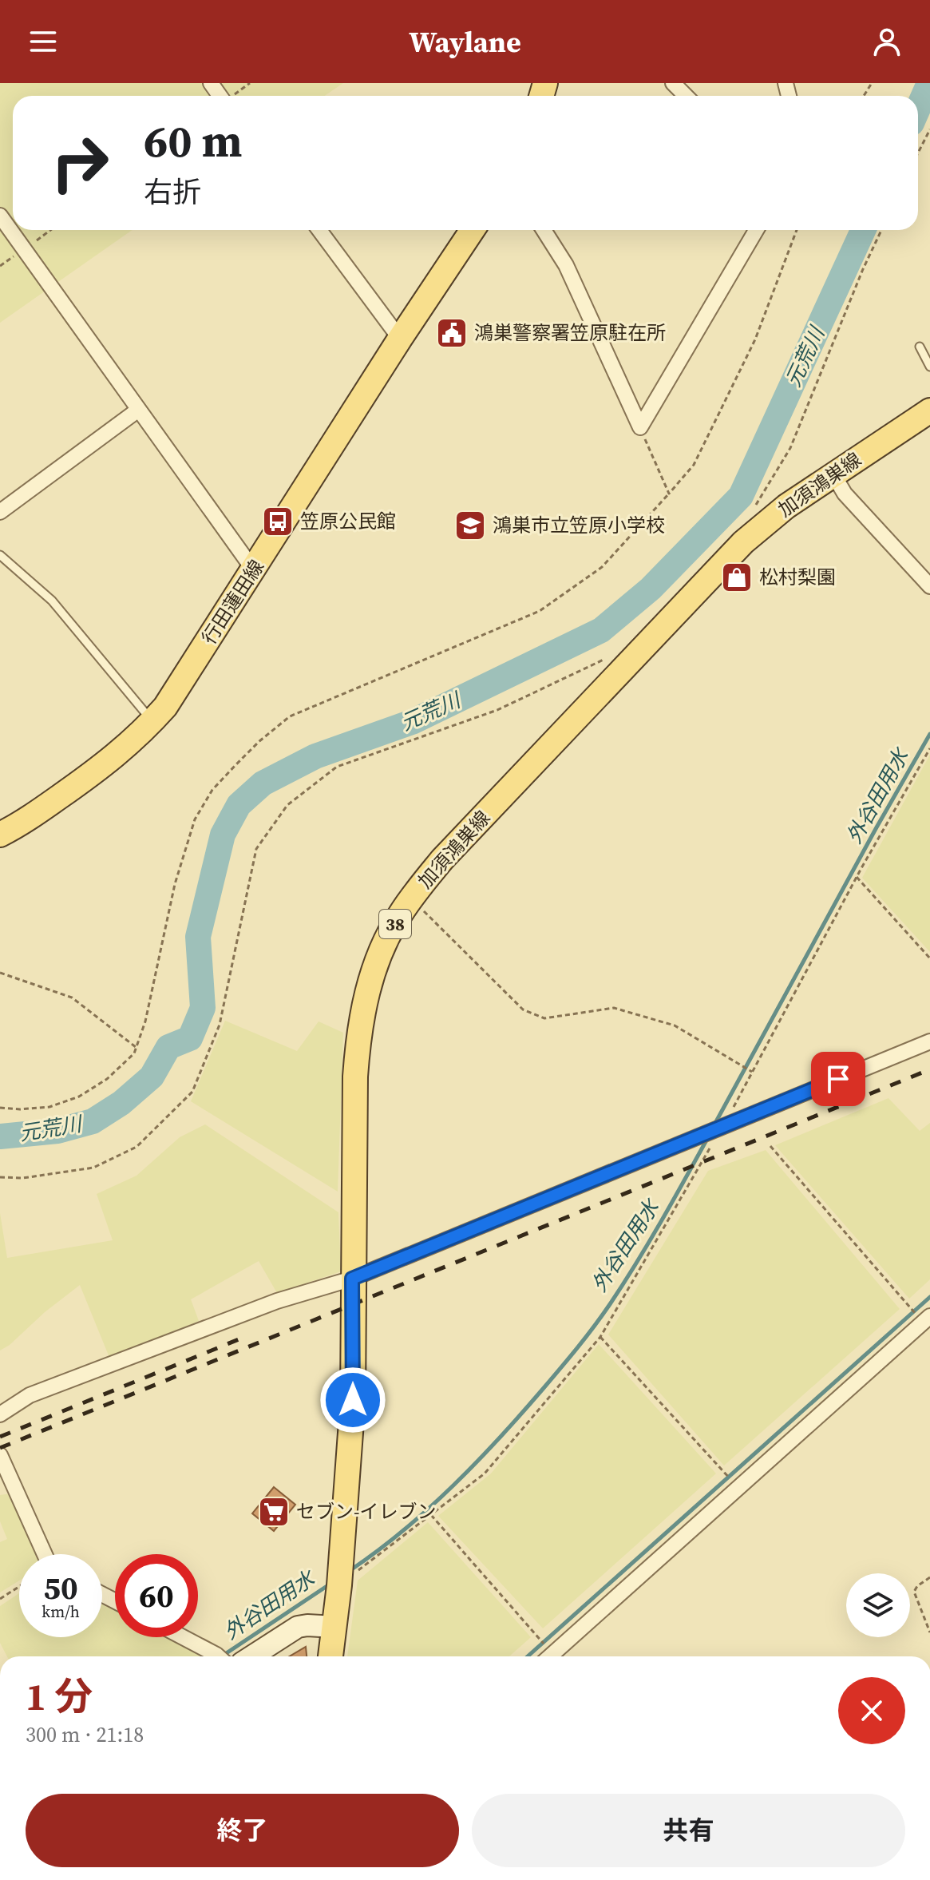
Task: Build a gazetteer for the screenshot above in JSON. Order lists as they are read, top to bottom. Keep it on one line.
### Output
{"streets":{"main road":["加須鴻巣線","行田蓮田線","38"]},"water":["元荒川","外谷田用水"],"places":{"public building":["鴻巣警察署笠原駐在所"],"bus stop":["笠原公民館"],"school or university":["鴻巣市立笠原小学校"],"shop":["松村梨園"],"supermarket":["セブン-イレブン"]},"page":{"header":"Waylane","turn":["60 m","右折"],"speed":"50 km/h","limit":"60","heading":["1 分","300 m · 21:18"],"buttons":["終了","共有"]}}
